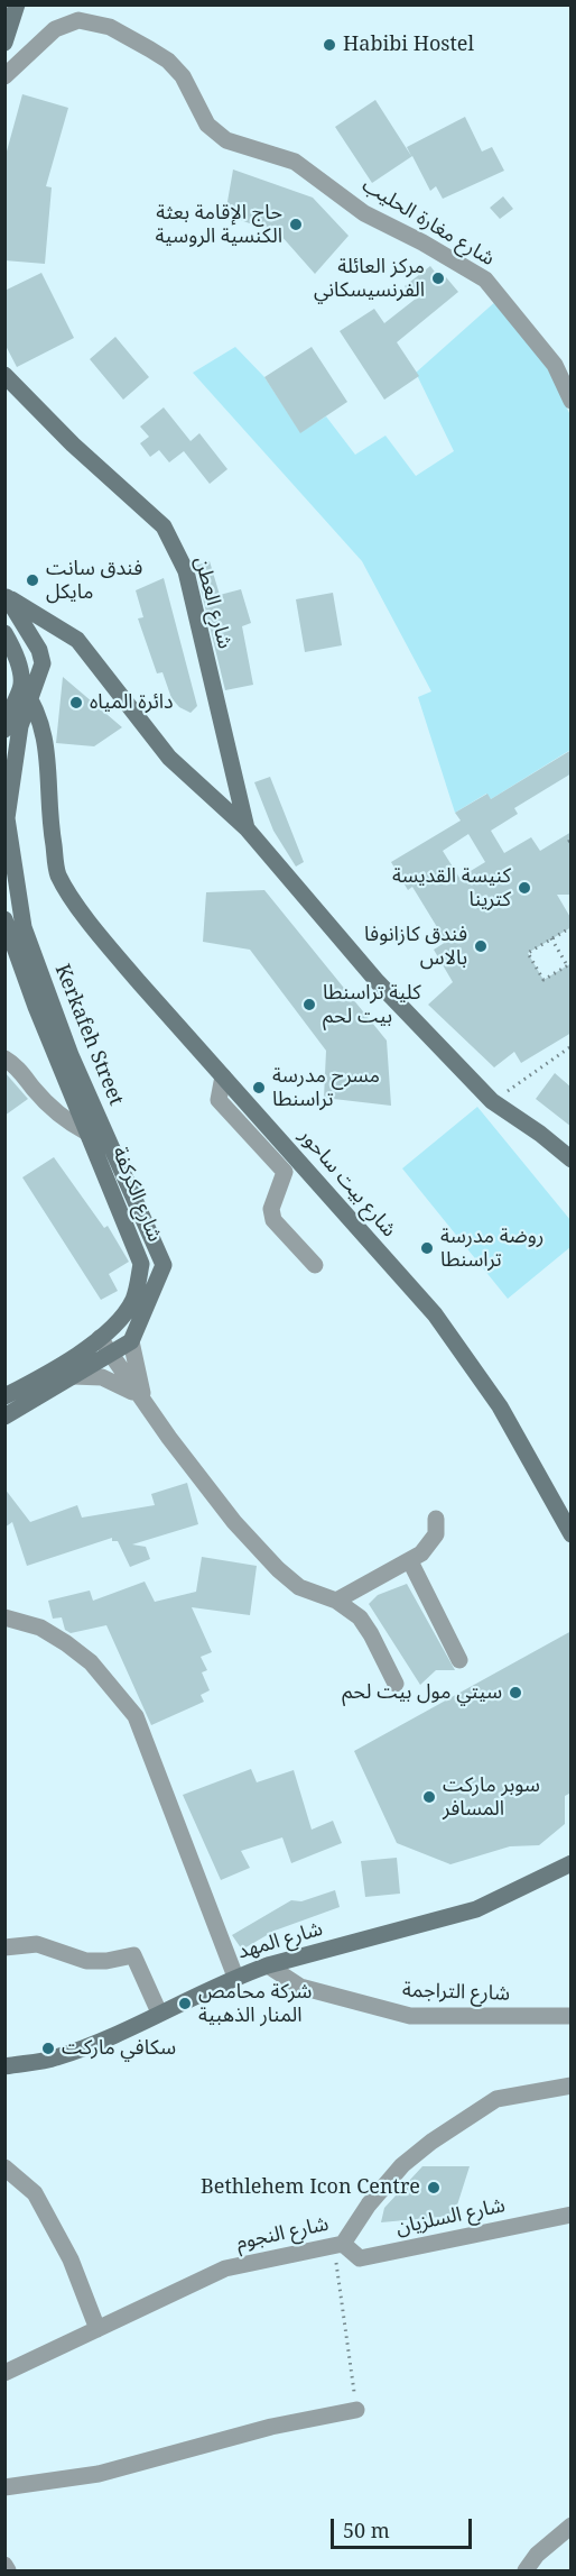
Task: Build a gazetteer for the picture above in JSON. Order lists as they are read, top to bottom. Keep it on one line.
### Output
{"streets":{"street":["شارع مغارة الحليب","شارع العطن","Kerkafeh Street","شارع بيت ساحور","شارع الكركفة","شارع المهد","شارع التراجمة","شارع السلزيان","شارع النجوم"]},"crossings":[["Kerkafeh Street","شارع بيت ساحور"],["Kerkafeh Street","شارع الكركفة"],["شارع المهد","شارع التراجمة"],["شارع السلزيان","شارع النجوم"]],"places":["Habibi Hostel","حاج الإقامة بعثة الكنسية الروسية","مركز العائلة الفرنسيسكاني","فندق سانت مايكل","دائرة المياه","كنيسة القديسة كترينا","فندق كازانوفا بالاس","كلية تراسنطا بيت لحم","مسرح مدرسة تراسنطا","روضة مدرسة تراسنطا","سيتي مول بيت لحم","سوبر ماركت المسافر","شركة محامص المنار الذهبية","سكافي ماركت","Bethlehem Icon Centre"],"scale_bar":"50 m"}
